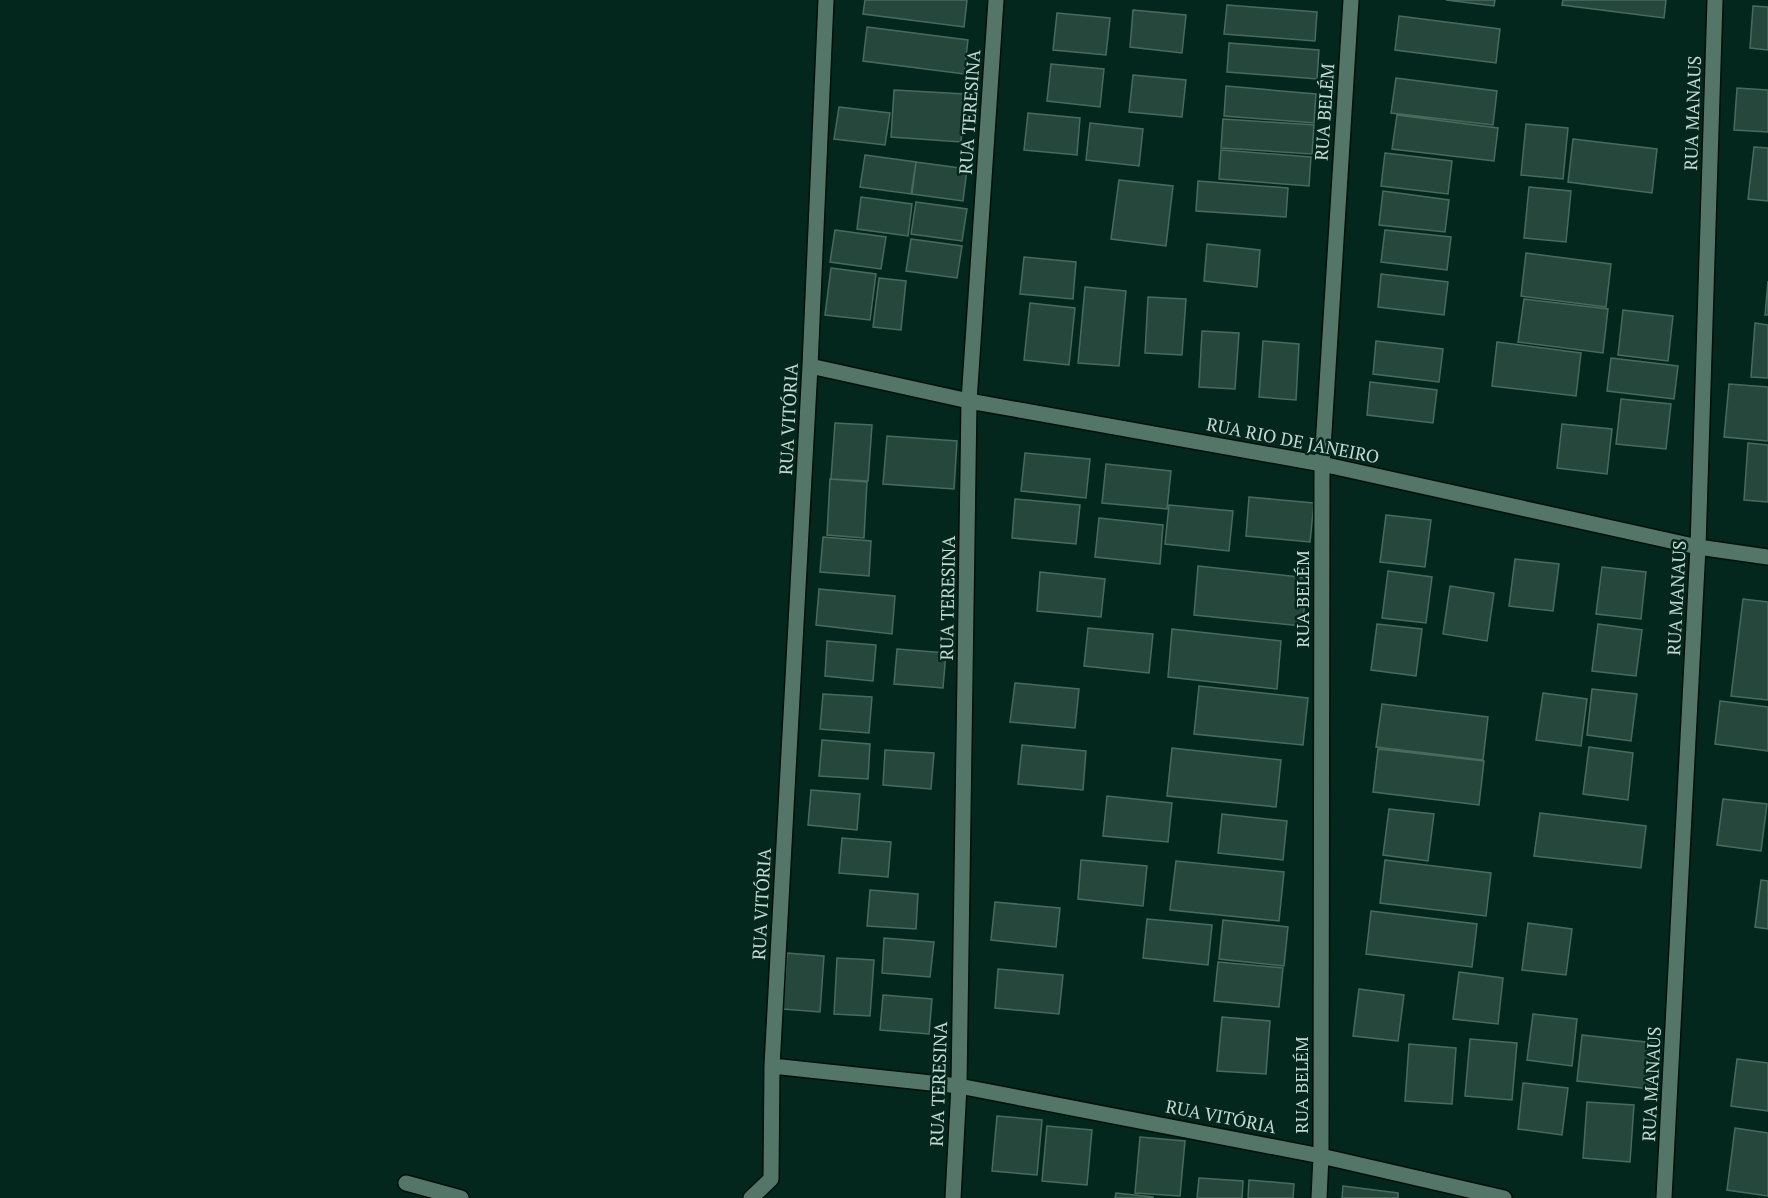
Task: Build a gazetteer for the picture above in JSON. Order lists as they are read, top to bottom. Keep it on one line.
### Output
{"streets":{"street":["RUA TERESINA","RUA BELÉM","RUA MANAUS","RUA VITÓRIA","RUA RIO DE JANEIRO"]},"crossings":[["RUA TERESINA","RUA VITÓRIA"],["RUA TERESINA","RUA RIO DE JANEIRO"],["RUA BELÉM","RUA VITÓRIA"],["RUA BELÉM","RUA RIO DE JANEIRO"],["RUA MANAUS","RUA RIO DE JANEIRO"],["RUA VITÓRIA","RUA RIO DE JANEIRO"]]}
